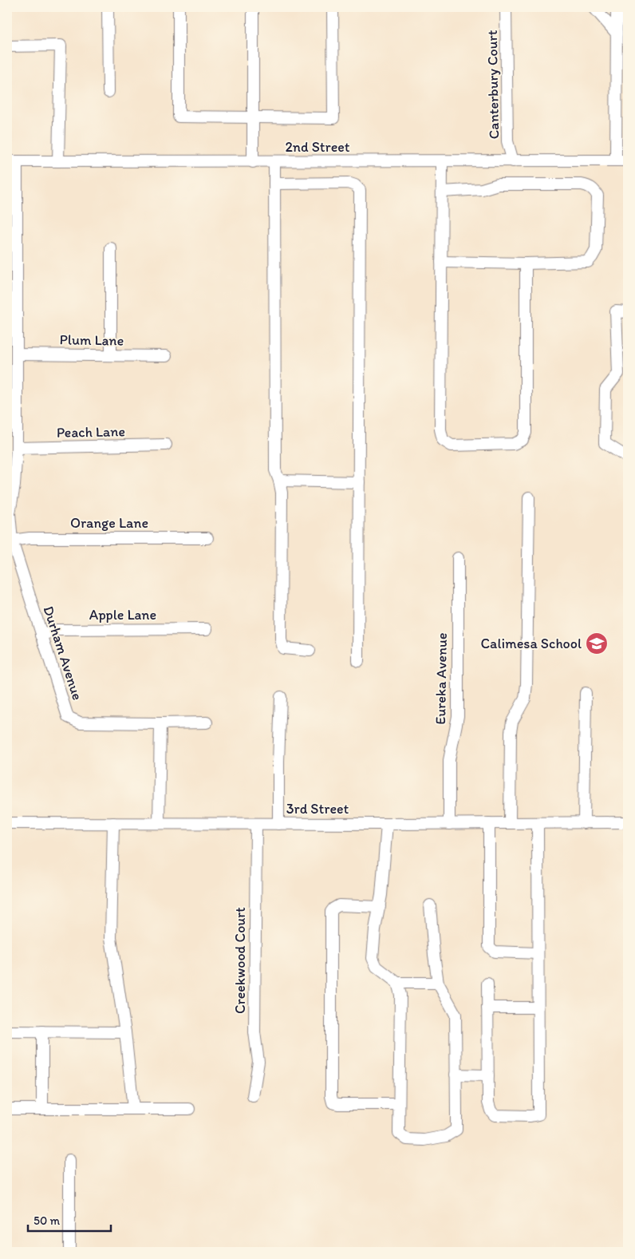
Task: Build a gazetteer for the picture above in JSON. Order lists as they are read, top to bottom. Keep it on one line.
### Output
{"streets":{"street":["Canterbury Court","2nd Street","Plum Lane","Peach Lane","Orange Lane","Apple Lane","Durham Avenue","Eureka Avenue","3rd Street","Creekwood Court"]},"crossings":[["Canterbury Court","2nd Street"],["2nd Street","Durham Avenue"],["Plum Lane","Durham Avenue"],["Peach Lane","Durham Avenue"],["Orange Lane","Durham Avenue"],["Apple Lane","Durham Avenue"],["Eureka Avenue","3rd Street"],["3rd Street","Creekwood Court"]],"places":{"school or university":["Calimesa School"]},"scale_bar":"50 m"}
